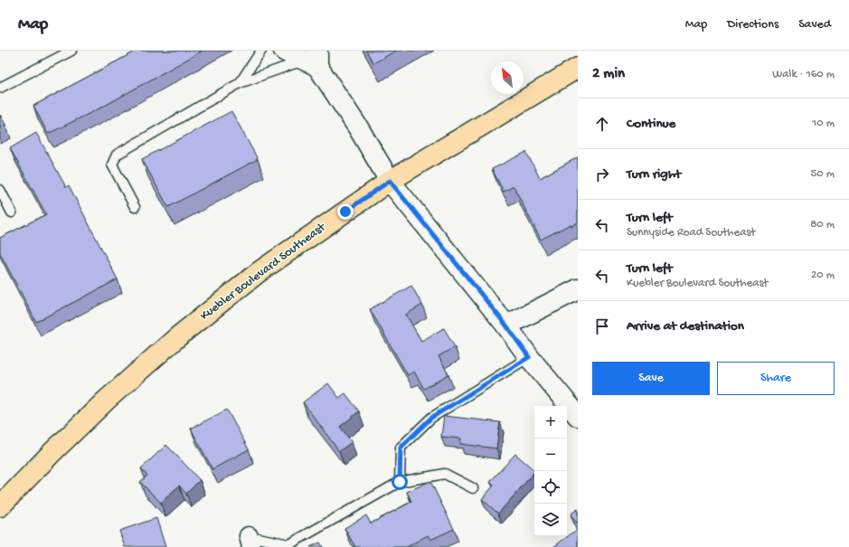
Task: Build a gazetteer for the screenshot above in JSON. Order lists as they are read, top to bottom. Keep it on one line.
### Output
{"streets":{"main road":["Kuebler Boulevard Southeast"]},"north":"top left","page":{"header":"Map","nav":["Map","Directions","Saved"],"heading":["2 min","Walk · 160 m"],"list":[["Continue","10 m"],["Turn right","50 m"],["Turn left","Sunnyside Road Southeast","80 m"],["Turn left","Kuebler Boulevard Southeast","20 m"],"Arrive at destination"],"buttons":["Save","Share"],"map_buttons":["+","−"]}}
